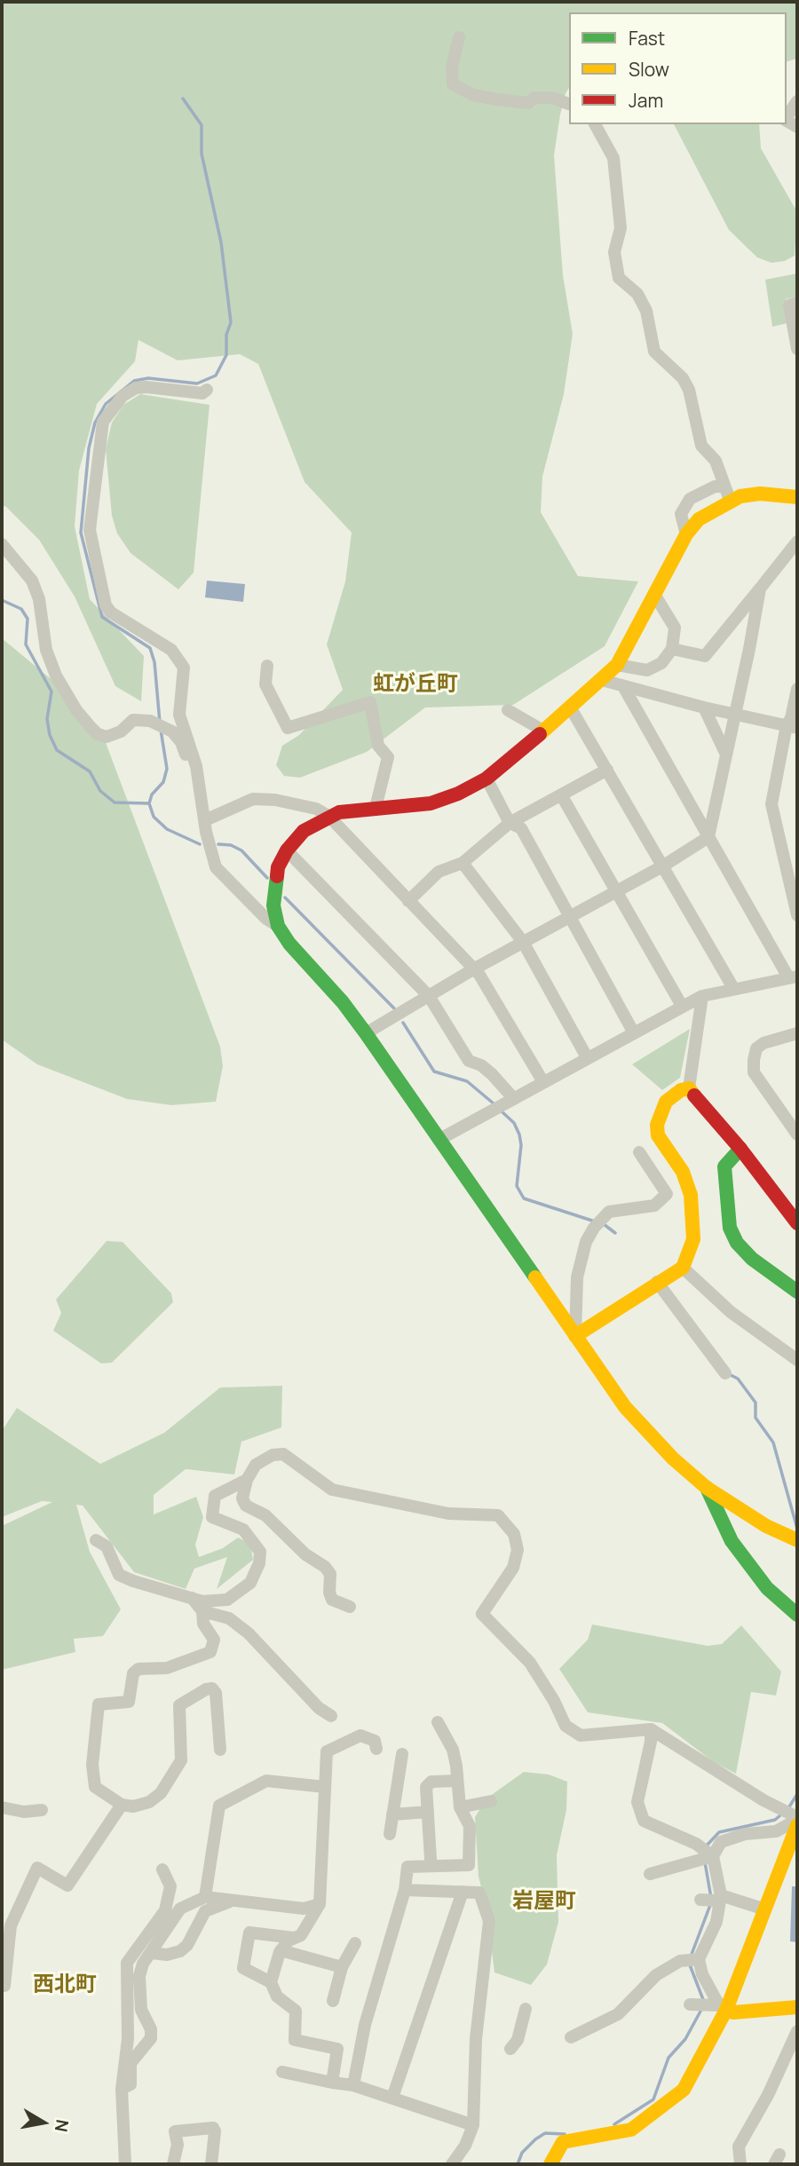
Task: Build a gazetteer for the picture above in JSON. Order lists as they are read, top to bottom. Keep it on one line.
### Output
{"districts":["虹が丘町","岩屋町","西北町"],"legend":["Fast","Slow","Jam"],"north":"right"}
